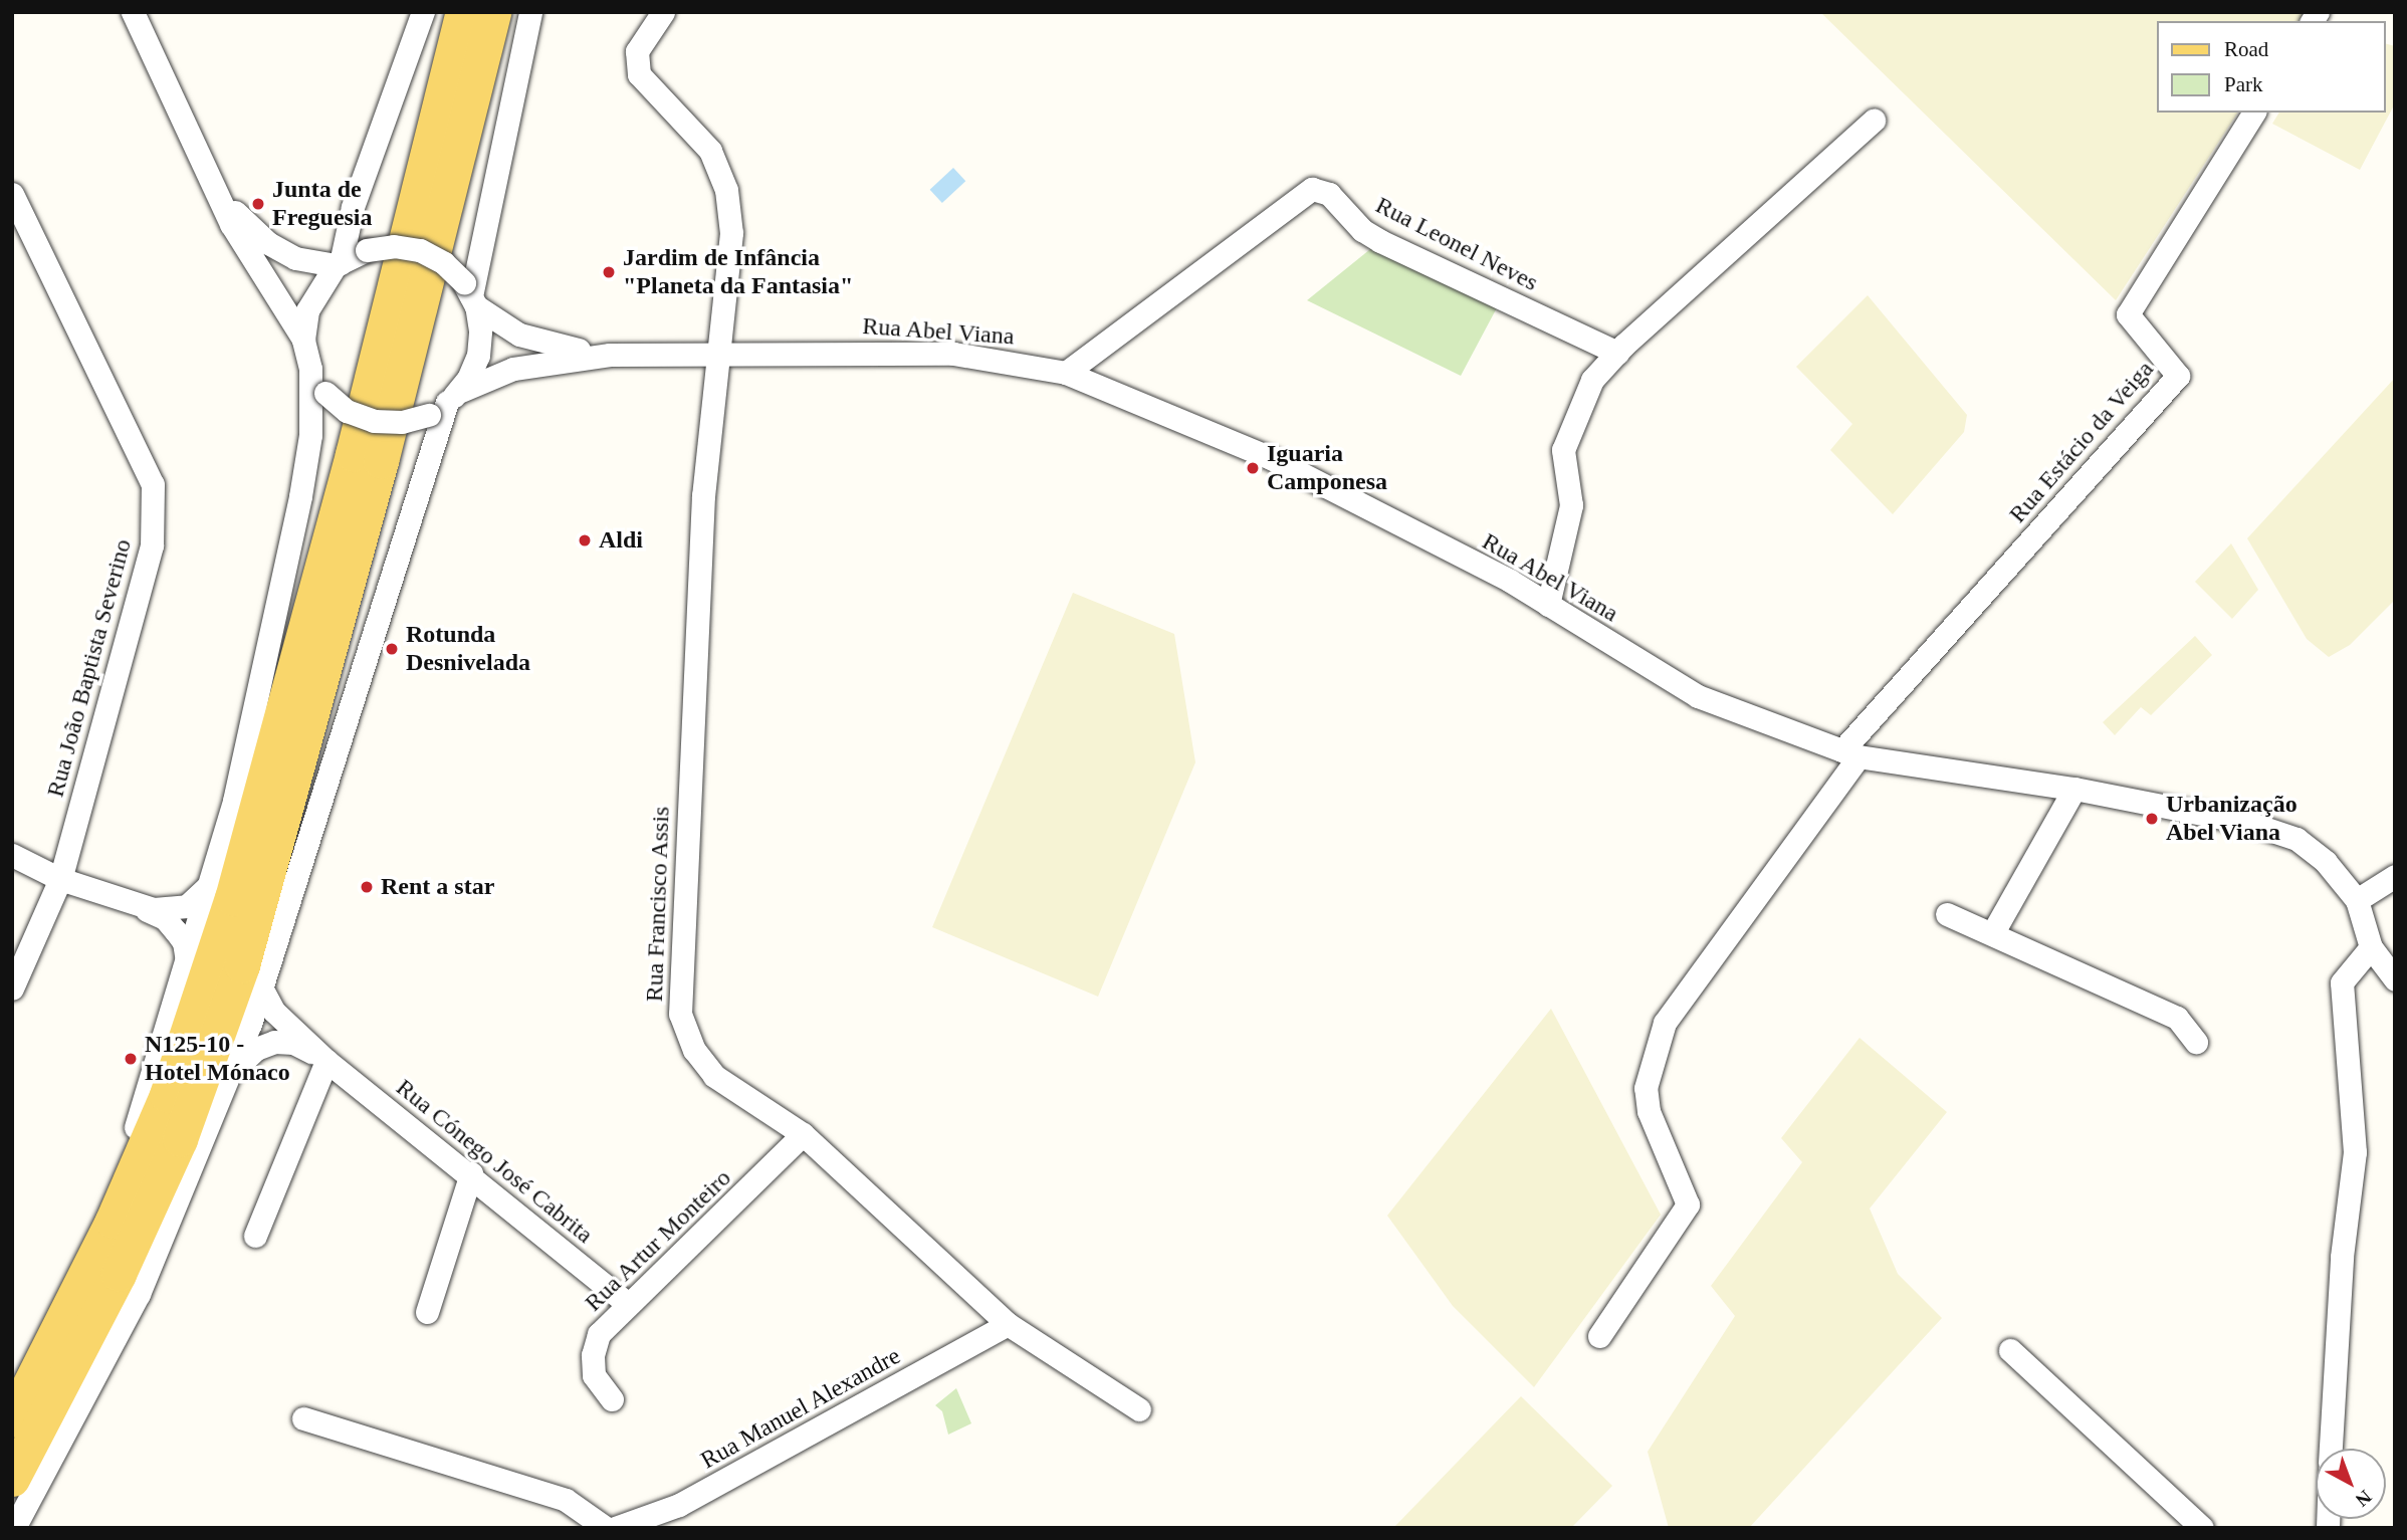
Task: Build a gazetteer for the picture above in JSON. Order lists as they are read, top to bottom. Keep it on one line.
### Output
{"streets":{"street":["Rua Leonel Neves","Rua Abel Viana","Rua Estácio da Veiga","Rua João Baptista Severino","Rua Francisco Assis","Rua Cónego José Cabrita","Rua Artur Monteiro","Rua Manuel Alexandre"]},"crossings":[["Rua Leonel Neves","Rua Abel Viana"],["Rua Abel Viana","Rua Estácio da Veiga"],["Rua Abel Viana","Rua Francisco Assis"],["Rua Francisco Assis","Rua Artur Monteiro"],["Rua Francisco Assis","Rua Manuel Alexandre"],["Rua Cónego José Cabrita","Rua Artur Monteiro"]],"places":["Junta de Freguesia","Jardim de Infância \"Planeta da Fantasia\"","Iguaria Camponesa","Aldi","Rotunda Desnivelada","Urbanização Abel Viana","Rent a star","N125-10 - Hotel Mónaco"],"legend":["Road","Park"],"north":"bottom right"}
